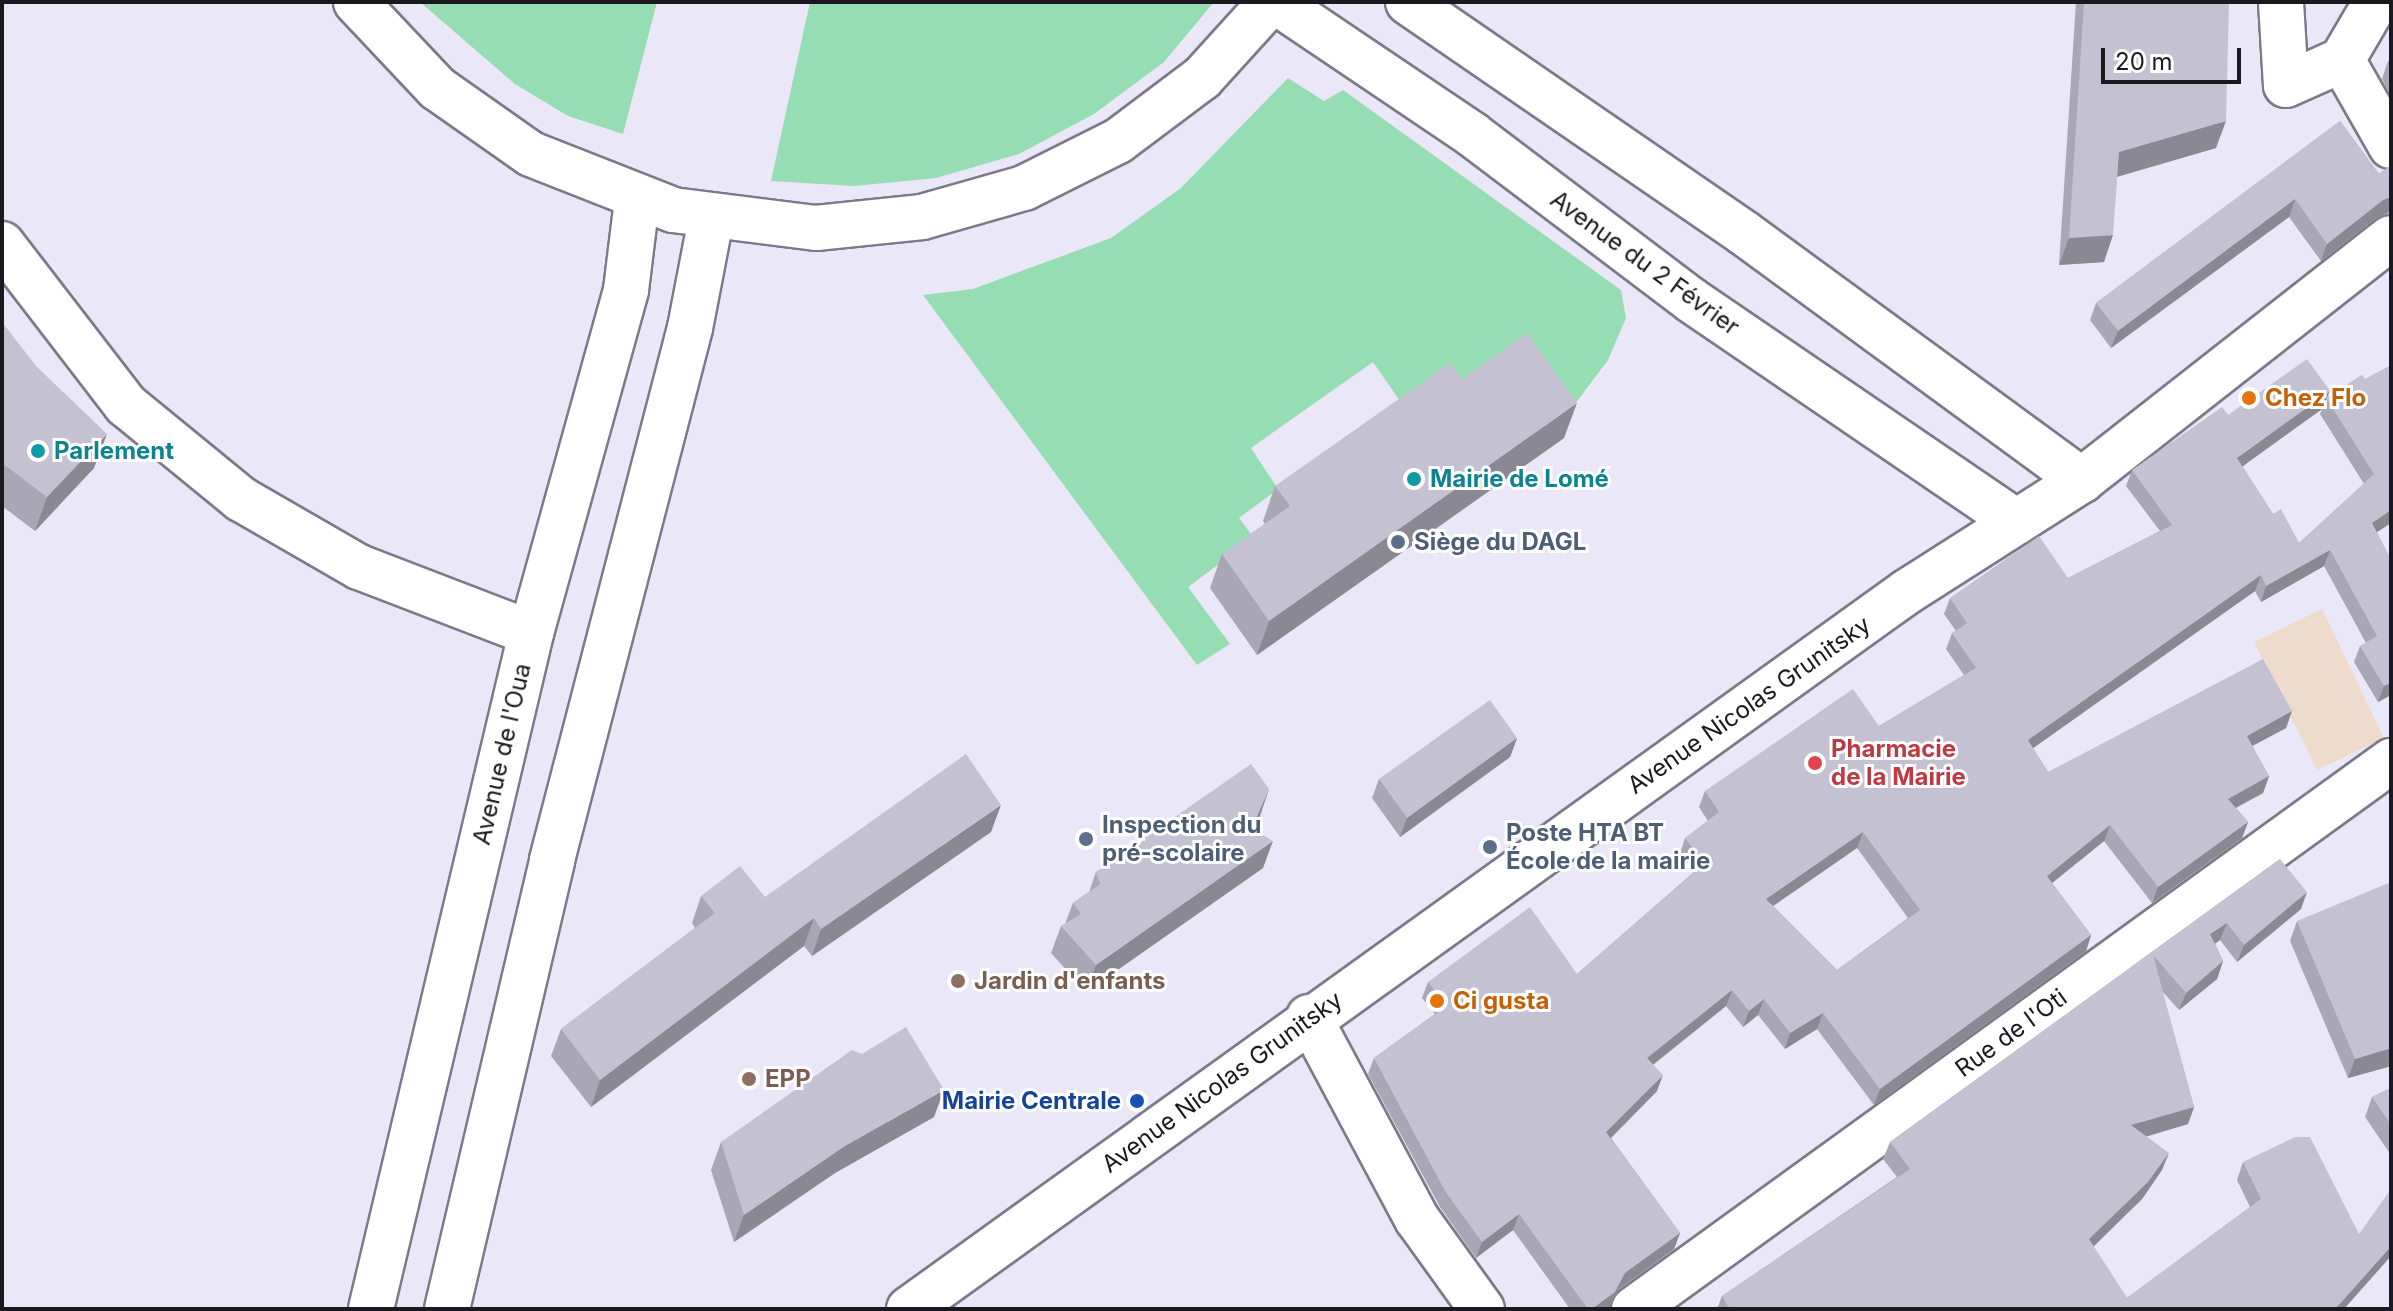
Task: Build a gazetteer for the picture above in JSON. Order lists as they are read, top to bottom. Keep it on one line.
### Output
{"streets":{"street":["Avenue du 2 Février","Avenue Nicolas Grunitsky","Avenue de l'Oua","Rue de l'Oti"]},"crossings":[["Avenue du 2 Février","Avenue Nicolas Grunitsky"]],"places":["Chez Flo","Parlement","Mairie de Lomé","Siège du DAGL","Pharmacie de la Mairie","Inspection du pré-scolaire","Poste HTA BT École de la mairie","Jardin d'enfants","Ci gusta","EPP","Mairie Centrale"],"scale_bar":"20 m"}
